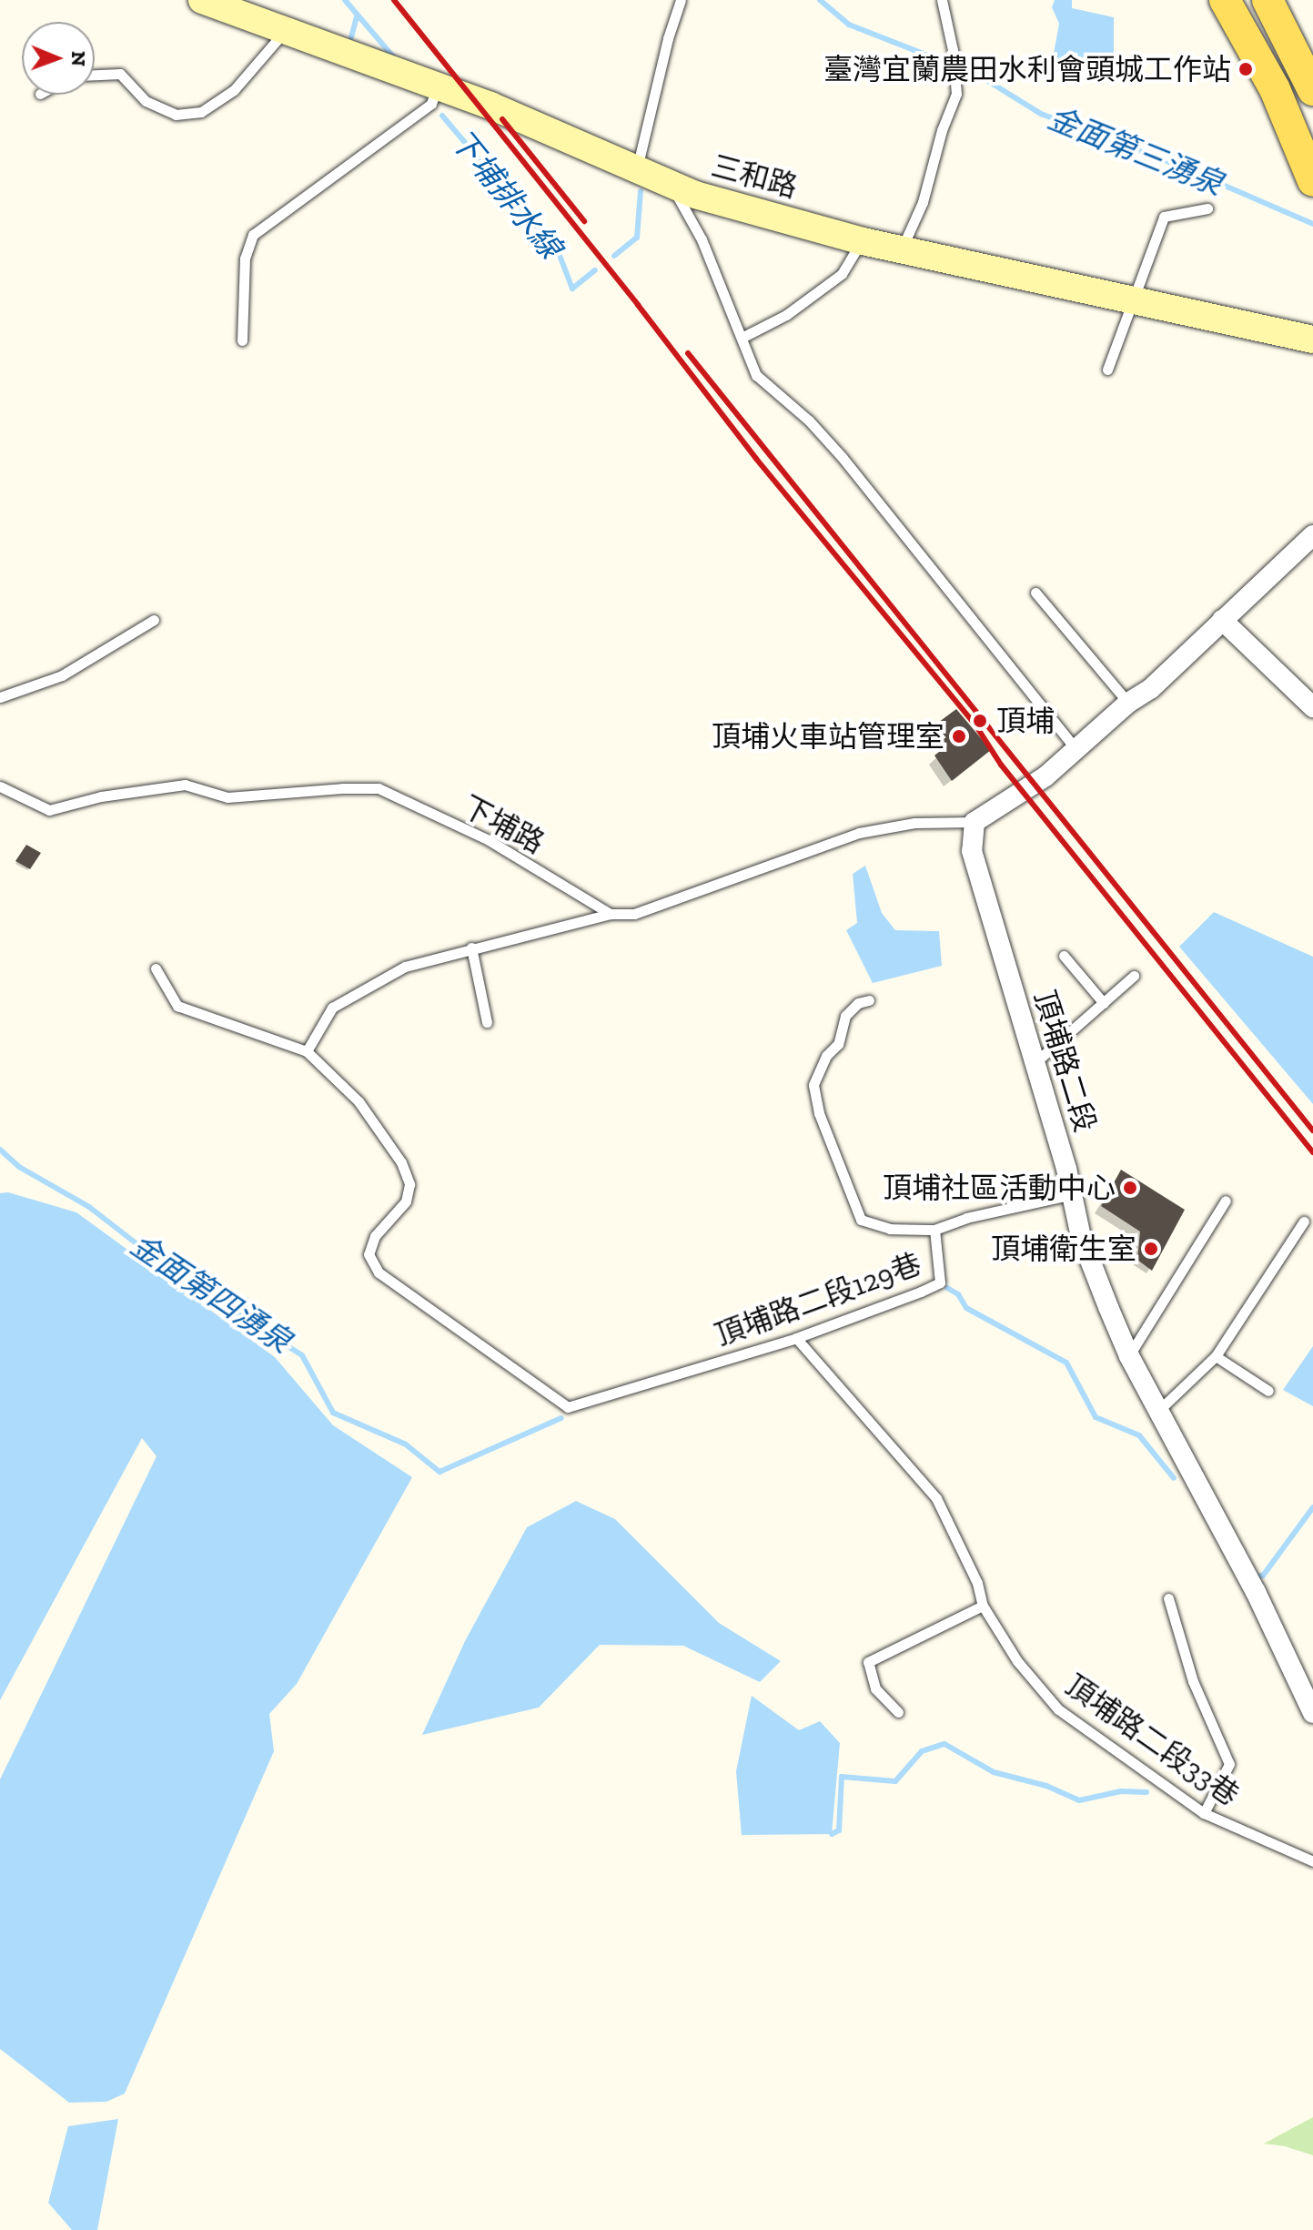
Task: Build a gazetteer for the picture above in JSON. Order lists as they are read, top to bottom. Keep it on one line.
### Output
{"streets":{"main road":["三和路"],"street":["頂埔路二段"],"lane":["下埔路","頂埔路二段129巷","頂埔路二段33巷"]},"crossings":[["頂埔路二段","頂埔路二段129巷"],["頂埔路二段129巷","頂埔路二段33巷"]],"water":["金面第三湧泉","下埔排水線","金面第四湧泉"],"places":["臺灣宜蘭農田水利會頭城工作站","頂埔","頂埔火車站管理室","頂埔社區活動中心","頂埔衛生室"],"north":"right"}
